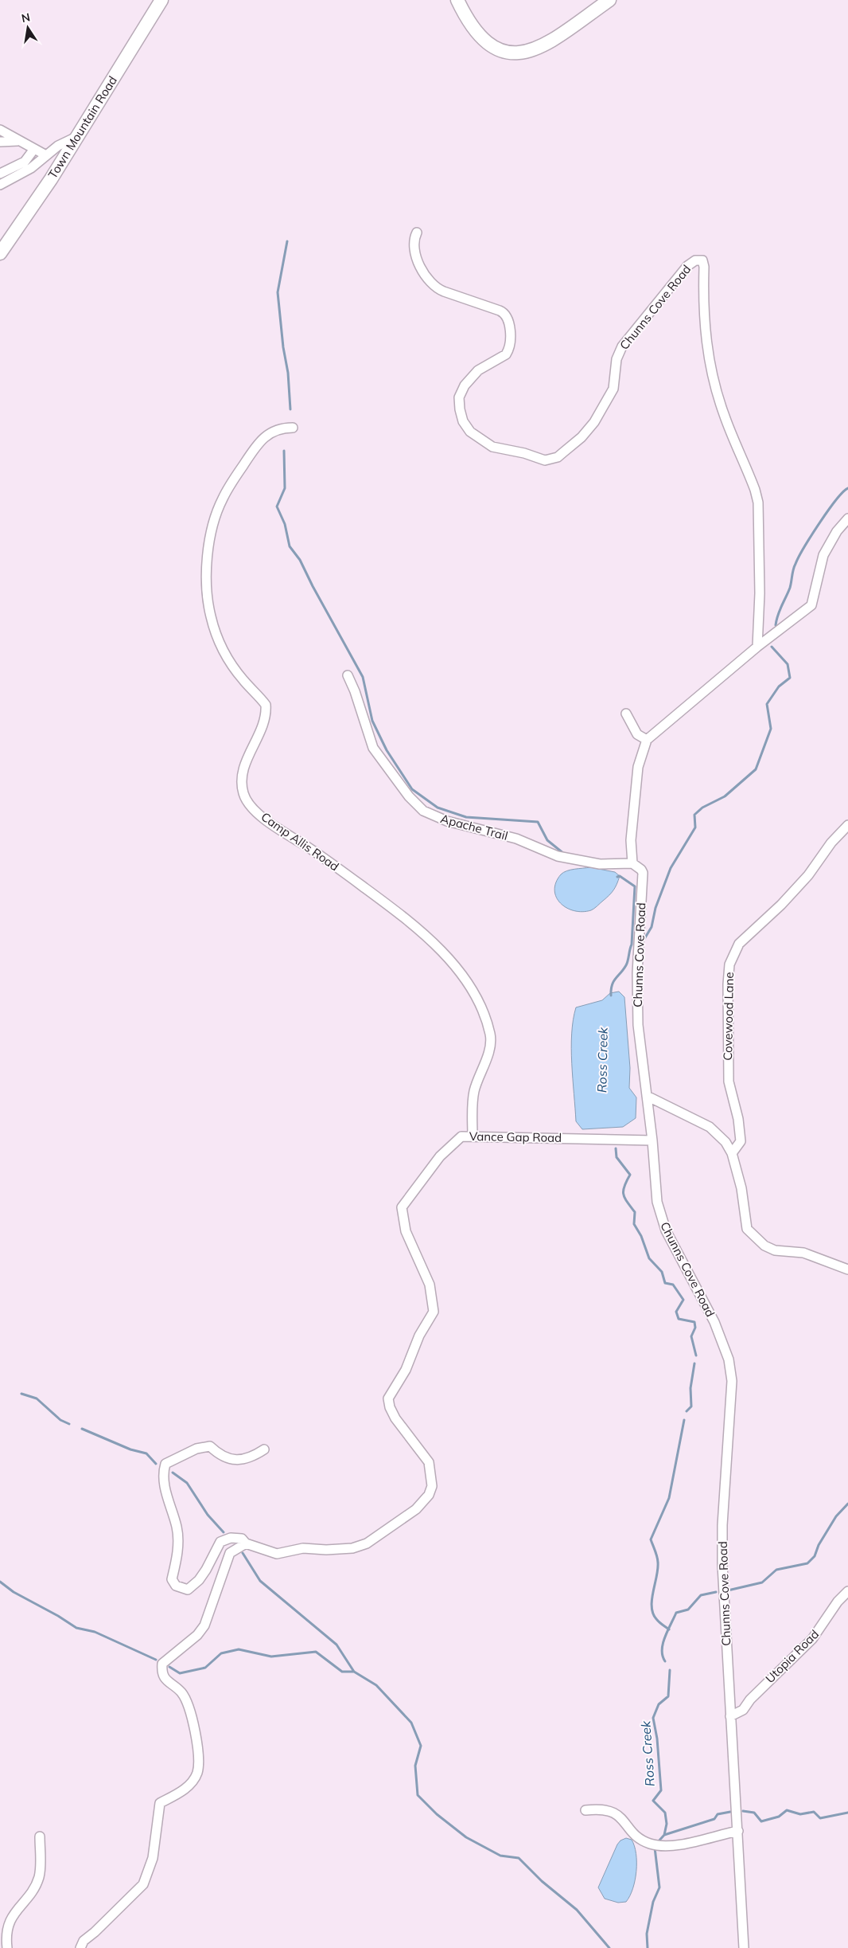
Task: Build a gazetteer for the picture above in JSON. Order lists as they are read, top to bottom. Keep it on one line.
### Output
{"streets":{"main road":["Town Mountain Road"],"street":["Chunns Cove Road","Apache Trail","Camp Allis Road","Covewood Lane","Vance Gap Road","Utopia Road"]},"crossings":[["Chunns Cove Road","Apache Trail"],["Chunns Cove Road","Vance Gap Road"],["Chunns Cove Road","Utopia Road"],["Camp Allis Road","Vance Gap Road"]],"water":["Ross Creek"],"north":"top"}
